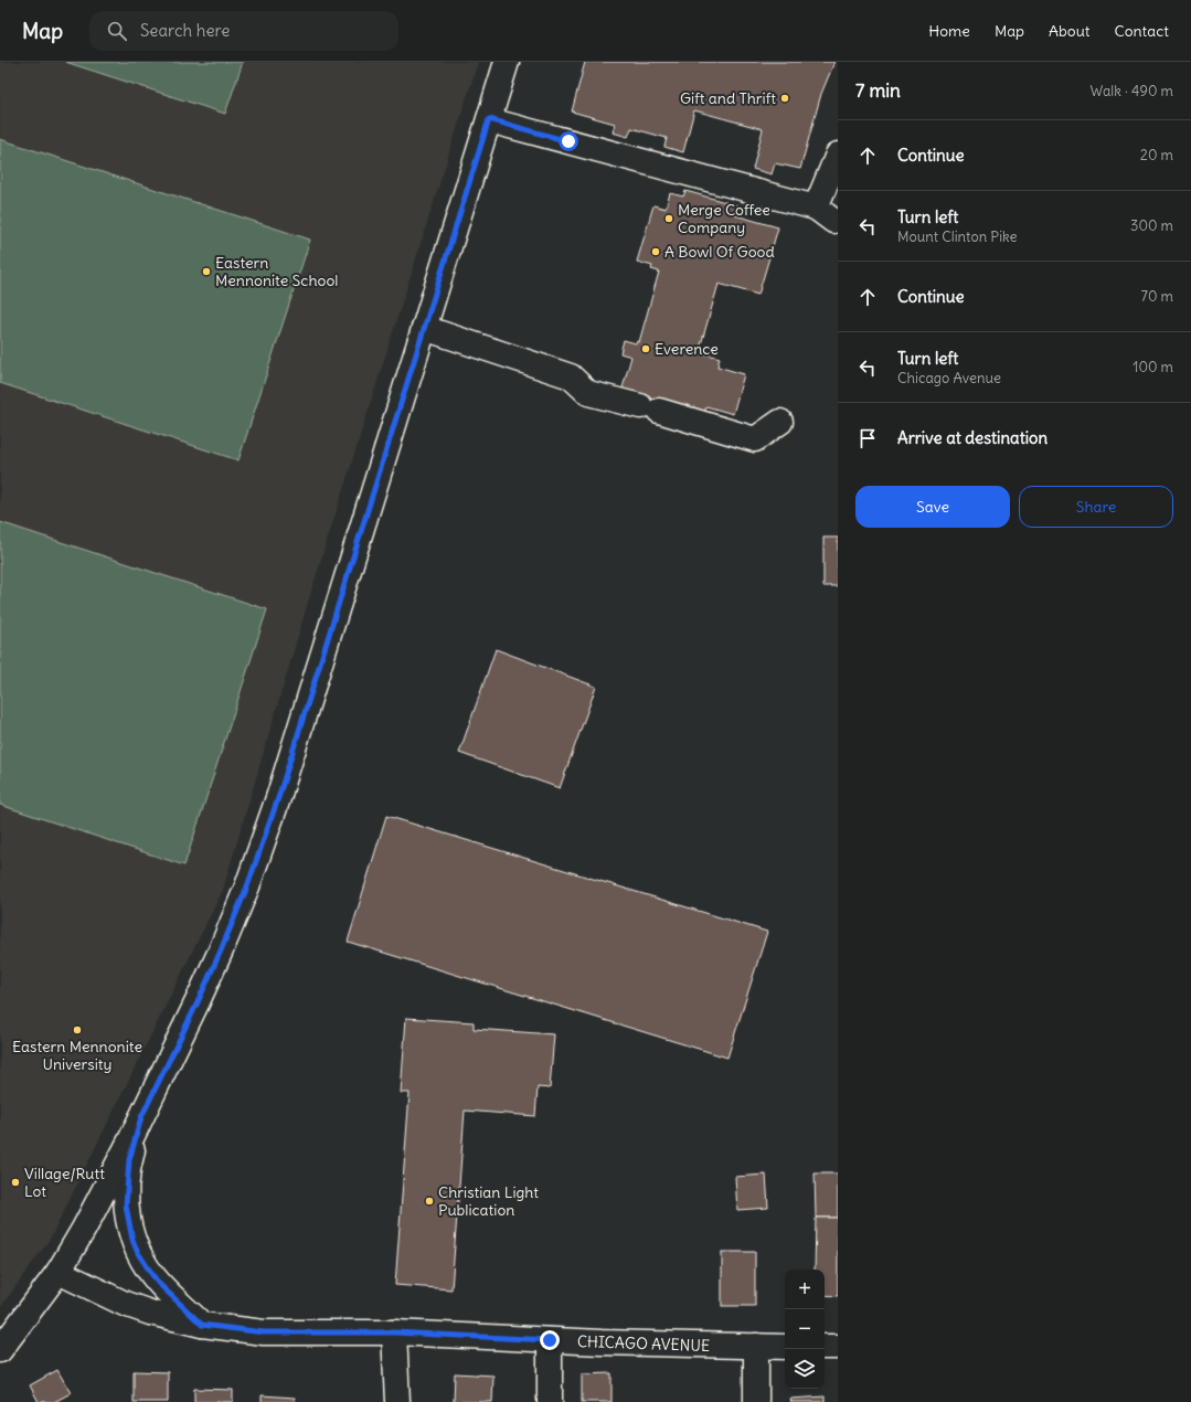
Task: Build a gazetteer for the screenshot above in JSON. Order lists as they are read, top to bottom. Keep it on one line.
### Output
{"streets":{"street":["CHICAGO AVENUE"]},"places":["Gift and Thrift","Merge Coffee Company","A Bowl Of Good","Eastern Mennonite School","Everence","Eastern Mennonite University","Village/Rutt Lot","Christian Light Publication"],"page":{"header":"Map","search":"Search here","nav":["Home","Map","About","Contact"],"heading":["7 min","Walk · 490 m"],"list":[["Continue","20 m"],["Turn left","Mount Clinton Pike","300 m"],["Continue","70 m"],["Turn left","Chicago Avenue","100 m"],"Arrive at destination"],"buttons":["Save","Share"],"map_buttons":["+","−"]}}
